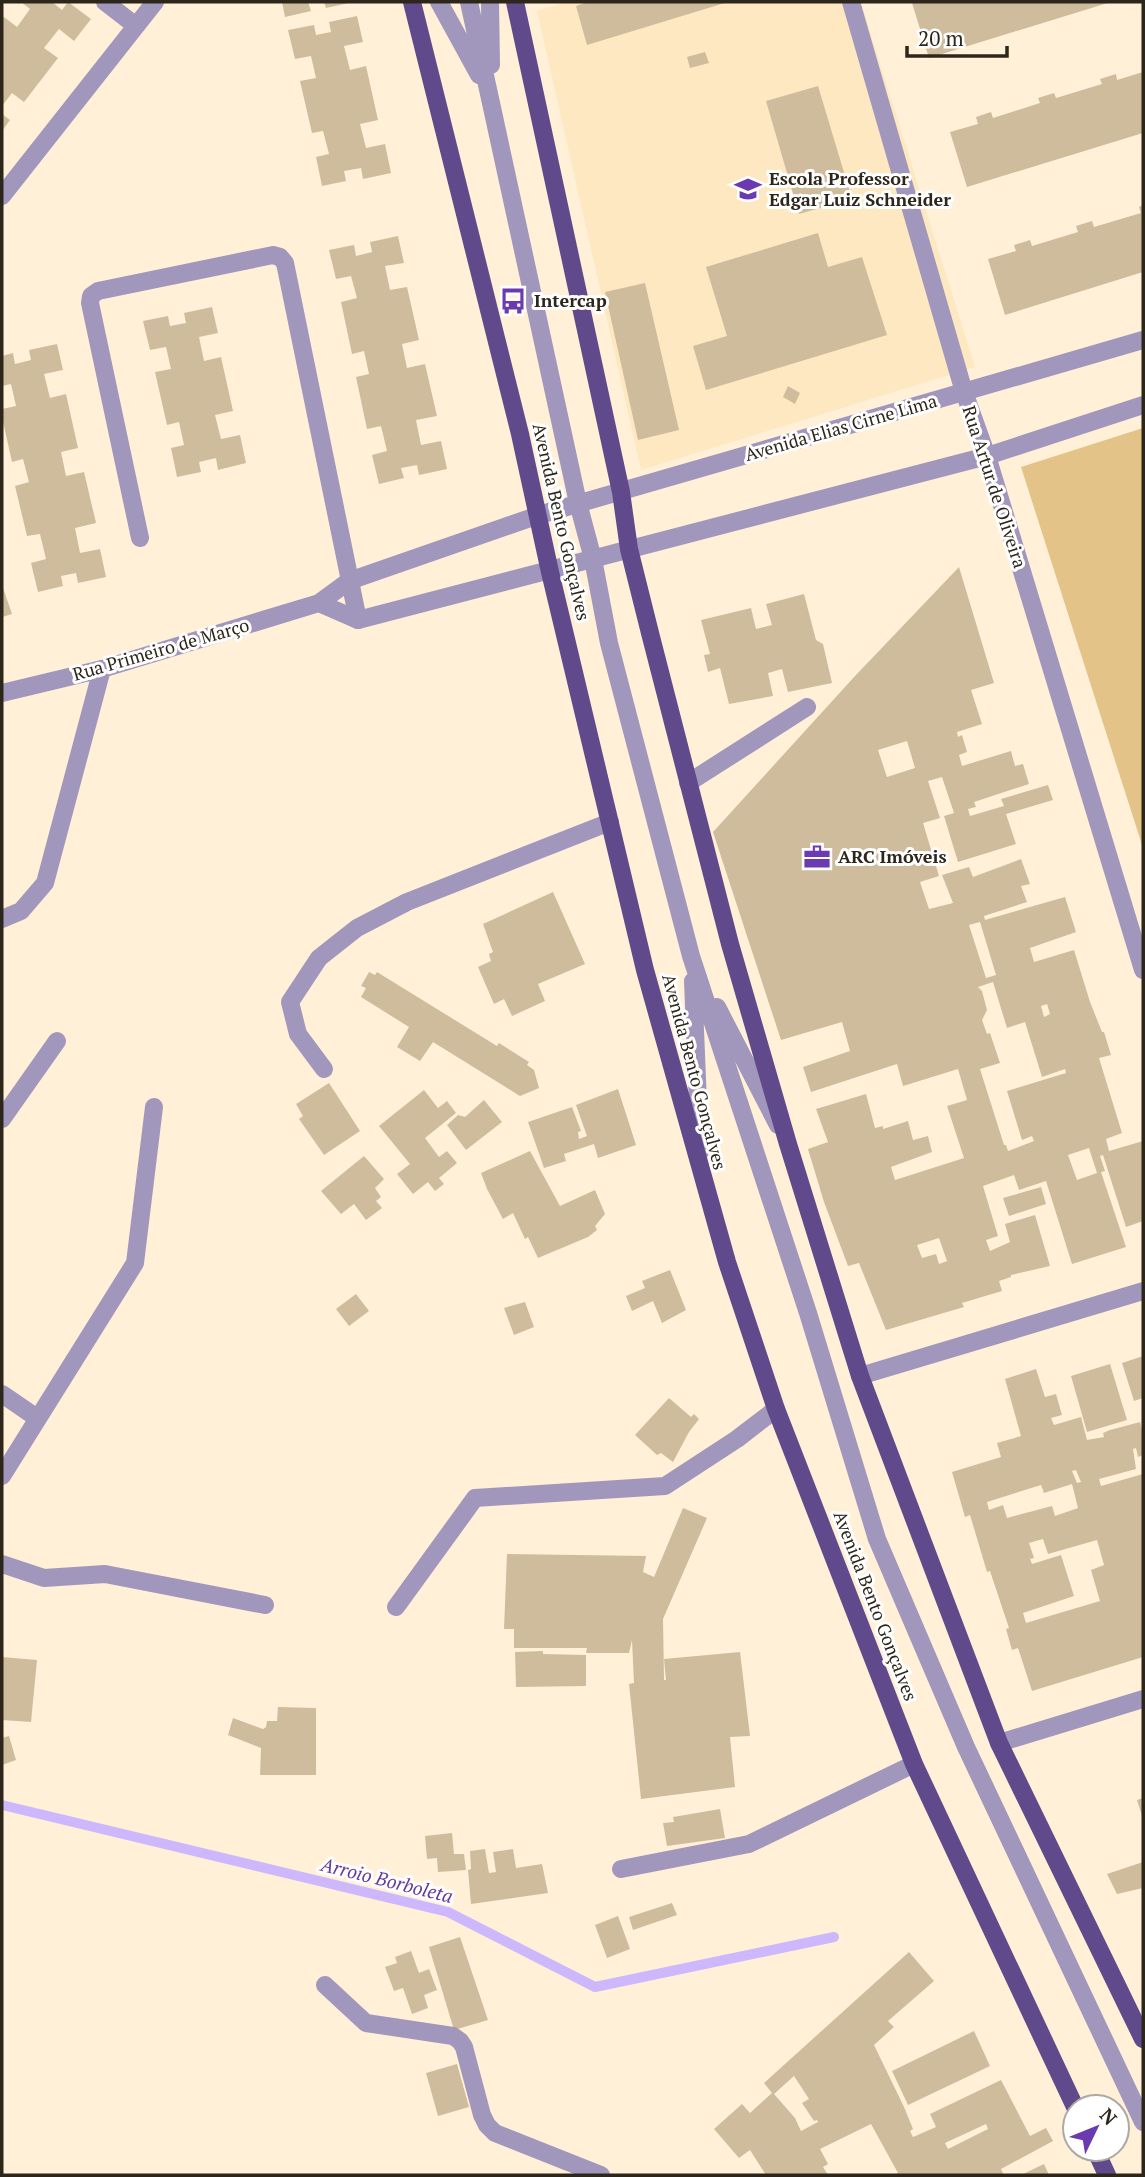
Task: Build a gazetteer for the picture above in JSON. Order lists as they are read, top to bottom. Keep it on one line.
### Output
{"streets":{"main road":["Avenida Bento Gonçalves"],"street":["Avenida Elias Cirne Lima","Rua Artur de Oliveira","Rua Primeiro de Março"]},"crossings":[["Avenida Elias Cirne Lima","Rua Artur de Oliveira"],["Avenida Elias Cirne Lima","Avenida Bento Gonçalves"],["Avenida Elias Cirne Lima","Rua Primeiro de Março"],["Avenida Bento Gonçalves","Rua Primeiro de Março"]],"water":["Arroio Borboleta"],"places":{"school or university":["Escola Professor Edgar Luiz Schneider"],"bus stop":["Intercap"],"office":["ARC Imóveis"]},"scale_bar":"20 m","north":"top right"}
